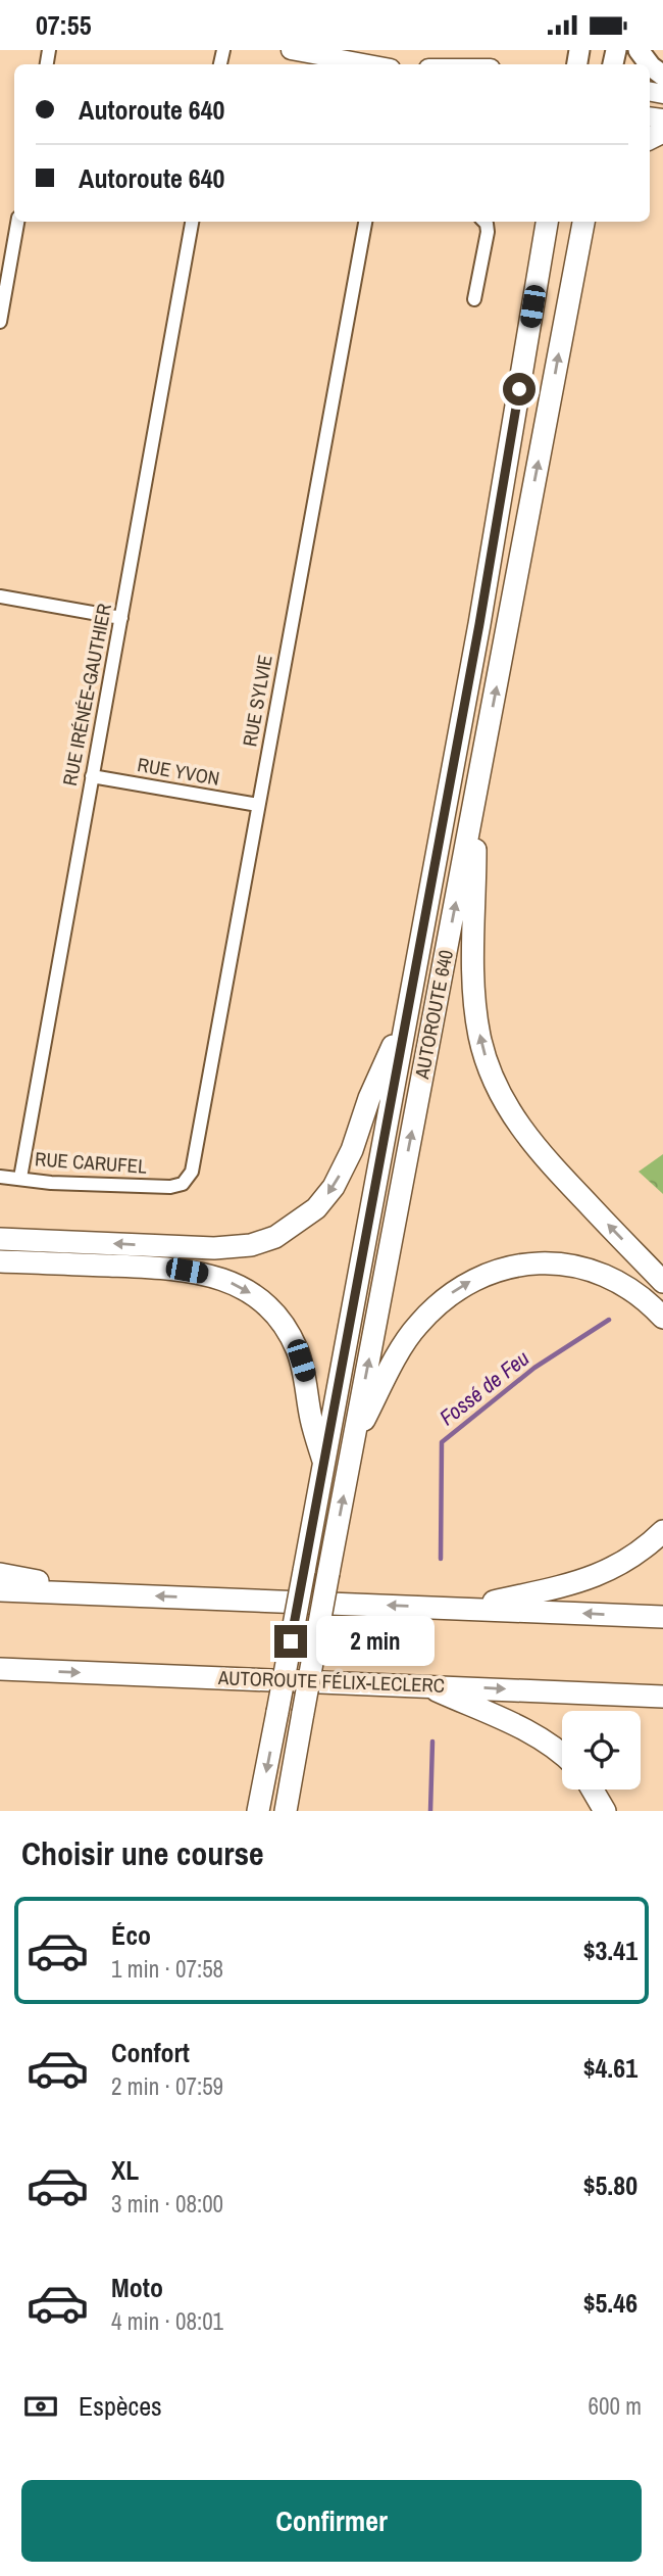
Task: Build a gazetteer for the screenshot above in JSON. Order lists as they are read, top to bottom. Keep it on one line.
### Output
{"streets":{"highway":["AUTOROUTE 640","AUTOROUTE FÉLIX-LECLERC"],"street":["RUE IRÉNÉE-GAUTHIER","RUE SYLVIE","RUE YVON","RUE CARUFEL"]},"crossings":[["RUE IRÉNÉE-GAUTHIER","RUE YVON"],["RUE IRÉNÉE-GAUTHIER","RUE CARUFEL"],["RUE SYLVIE","RUE YVON"],["RUE SYLVIE","RUE CARUFEL"]],"water":["Fossé de Feu"],"page":{"status":"07:55","banner":["Autoroute 640","Autoroute 640"],"bubble":"2 min","heading":"Choisir une course","list":[{"name":"Éco","note":"1 min · 07:58","value":"$3.41"},{"name":"Confort","note":"2 min · 07:59","value":"$4.61"},{"name":"XL","note":"3 min · 08:00","value":"$5.80"},{"name":"Moto","note":"4 min · 08:01","value":"$5.46"}],"pay":["Espèces","600 m"],"buttons":"Confirmer"}}
